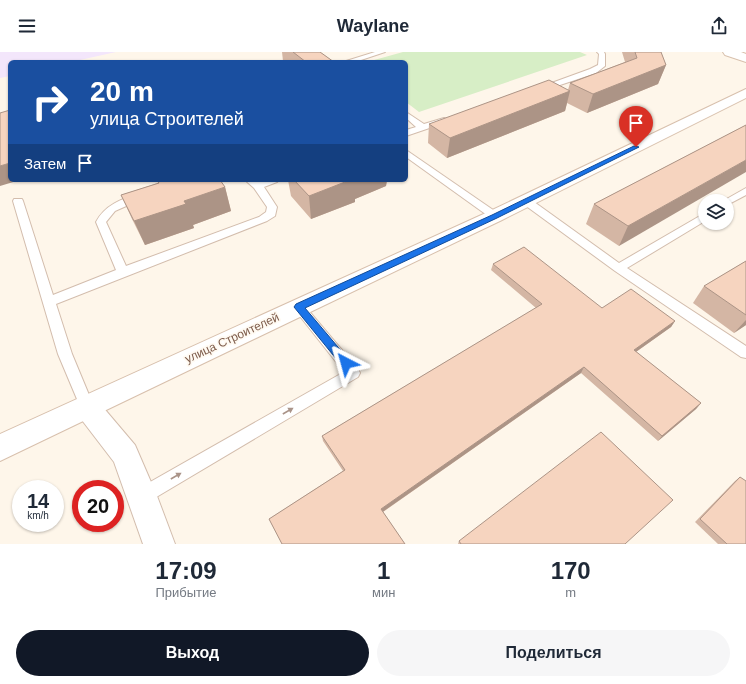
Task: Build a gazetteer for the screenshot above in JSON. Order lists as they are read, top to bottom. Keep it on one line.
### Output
{"streets":{"street":["улица Строителей"]},"page":{"header":"Waylane","turn":["20 m","улица Строителей"],"then":"Затем","speed":"14 km/h","limit":"20","eta":["17:09","Прибытие","1","мин","170","m"],"buttons":["Выход","Поделиться"]}}
